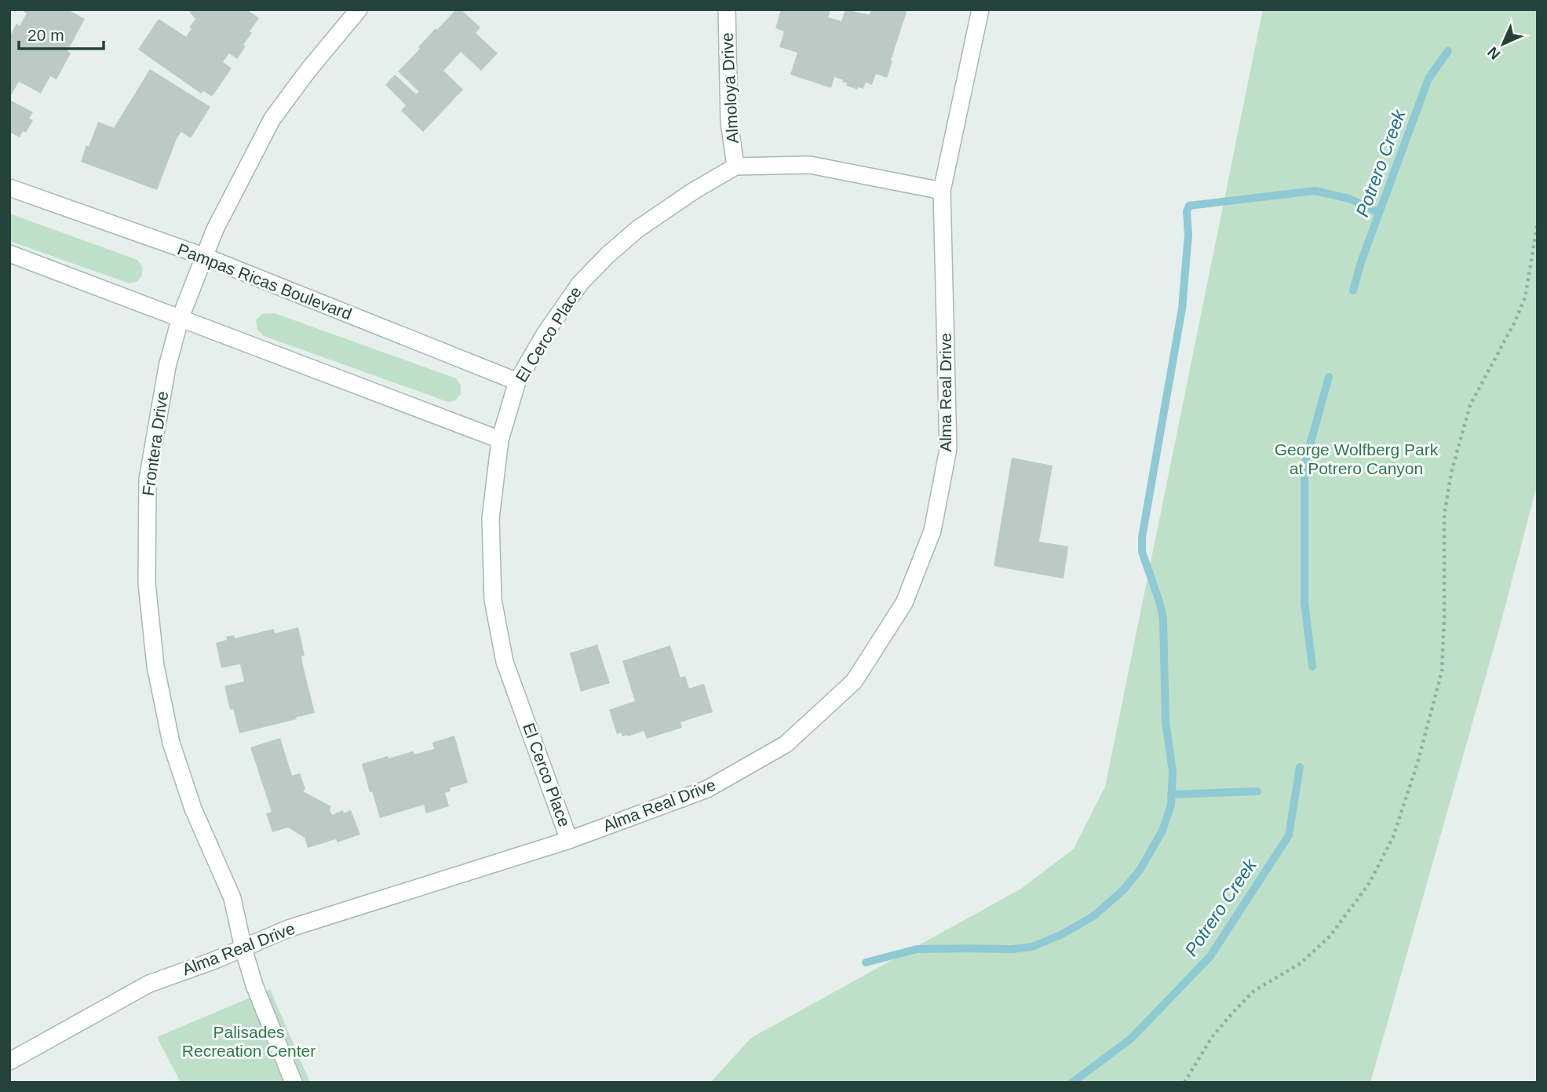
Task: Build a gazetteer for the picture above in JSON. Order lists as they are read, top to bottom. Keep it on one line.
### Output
{"streets":{"street":["Almoloya Drive","Pampas Ricas Boulevard","El Cerco Place","Alma Real Drive","Frontera Drive"]},"crossings":[["Almoloya Drive","El Cerco Place"],["Pampas Ricas Boulevard","El Cerco Place"],["Pampas Ricas Boulevard","Frontera Drive"],["El Cerco Place","Alma Real Drive"],["Alma Real Drive","Frontera Drive"]],"water":["Potrero Creek"],"parks":["George Wolfberg Park at Potrero Canyon","Palisades Recreation Center"],"scale_bar":"20 m","north":"bottom left"}
